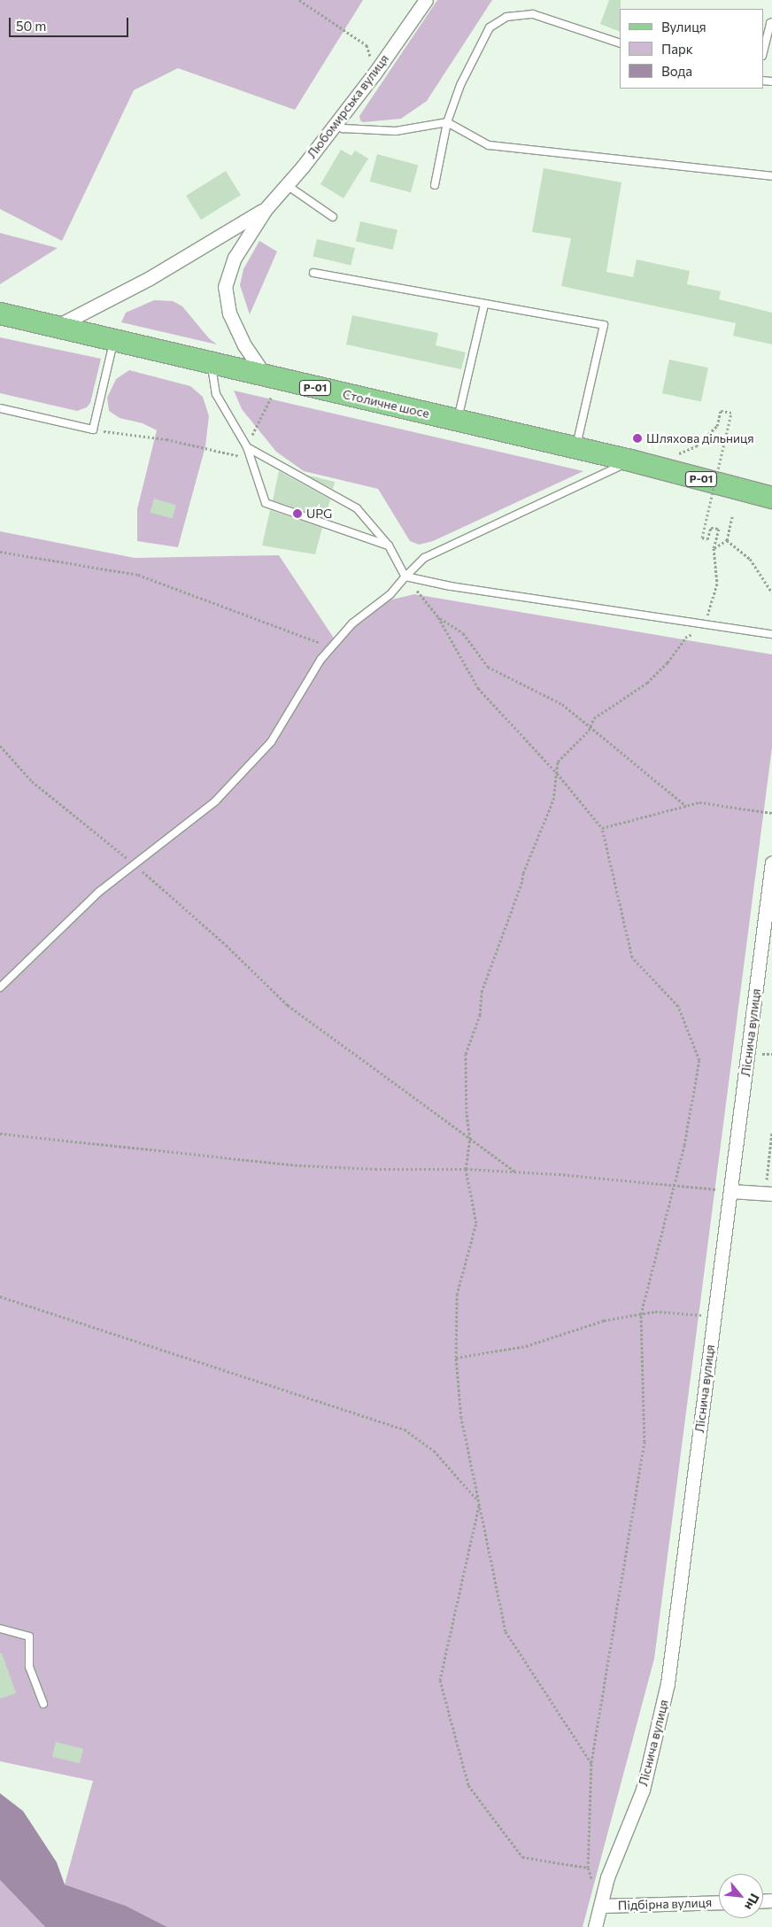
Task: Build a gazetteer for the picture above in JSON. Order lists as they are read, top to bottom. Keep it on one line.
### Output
{"streets":{"main road":["Р-01","Столичне шосе"],"street":["Любомирська вулиця","Ліснича вулиця","Підбірна вулиця"]},"crossings":[["Любомирська вулиця","Столичне шосе"],["Ліснича вулиця","Підбірна вулиця"]],"places":["Шляхова дільниця","UPG"],"legend":["Вулиця","Парк","Вода"],"scale_bar":"50 m","north":"bottom right"}
